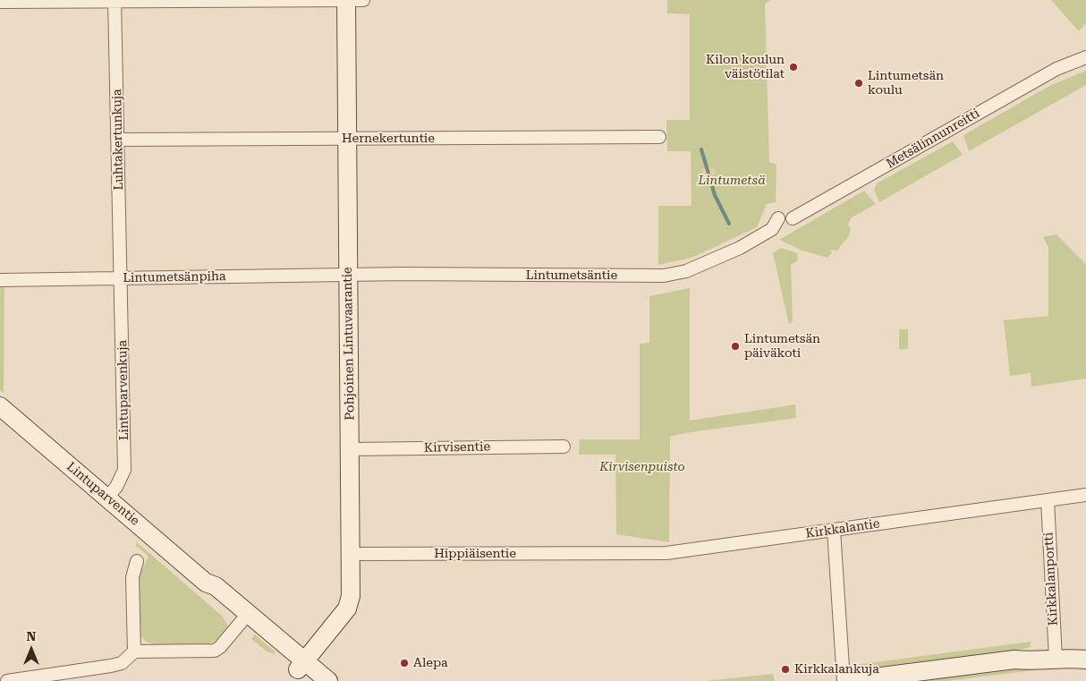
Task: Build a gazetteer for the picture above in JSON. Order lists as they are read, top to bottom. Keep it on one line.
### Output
{"streets":{"street":["Hernekertuntie","Metsälinnunreitti","Luhtakertunkuja","Lintumetsäntie","Lintumetsänpiha","Pohjoinen Lintuvaarantie","Lintuparvenkuja","Kirvisentie","Lintuparventie","Kirkkalantie","Hippiäisentie","Kirkkalanportti"]},"crossings":[["Hernekertuntie","Luhtakertunkuja"],["Hernekertuntie","Pohjoinen Lintuvaarantie"],["Luhtakertunkuja","Lintumetsänpiha"],["Luhtakertunkuja","Lintuparvenkuja"],["Lintumetsäntie","Lintumetsänpiha"],["Lintumetsäntie","Pohjoinen Lintuvaarantie"],["Lintumetsänpiha","Pohjoinen Lintuvaarantie"],["Lintumetsänpiha","Lintuparvenkuja"],["Pohjoinen Lintuvaarantie","Kirvisentie"],["Pohjoinen Lintuvaarantie","Lintuparventie"],["Pohjoinen Lintuvaarantie","Hippiäisentie"],["Lintuparvenkuja","Lintuparventie"],["Kirkkalantie","Hippiäisentie"],["Kirkkalantie","Kirkkalanportti"]],"parks":["Lintumetsä","Kirvisenpuisto"],"places":["Kilon koulun väistötilat","Lintumetsän koulu","Lintumetsän päiväkoti","Alepa","Kirkkalankuja"],"north":"top"}
